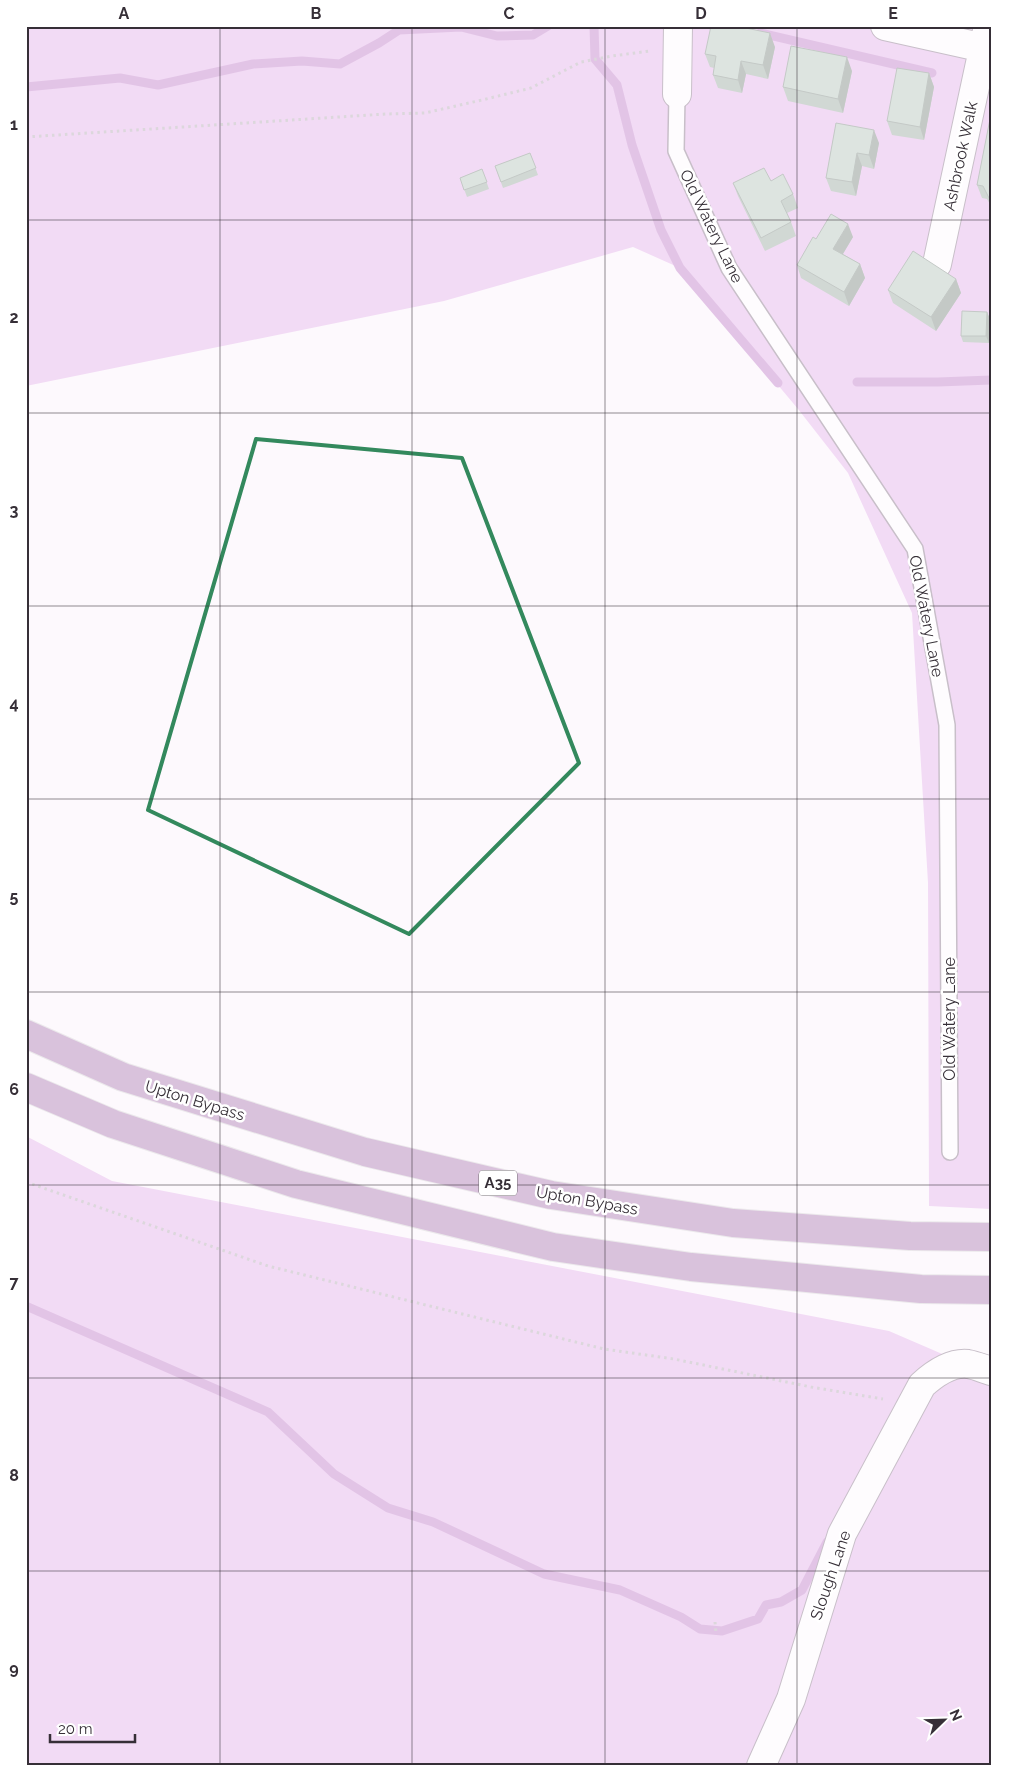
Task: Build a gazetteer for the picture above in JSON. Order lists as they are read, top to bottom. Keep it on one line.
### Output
{"streets":{"highway":["Upton Bypass","A35"],"street":["Ashbrook Walk","Old Watery Lane","Slough Lane"]},"scale_bar":"20 m","north":"top right","grid":{"columns":["A","B","C","D","E"],"rows":["1","2","3","4","5","6","7","8","9"]}}
